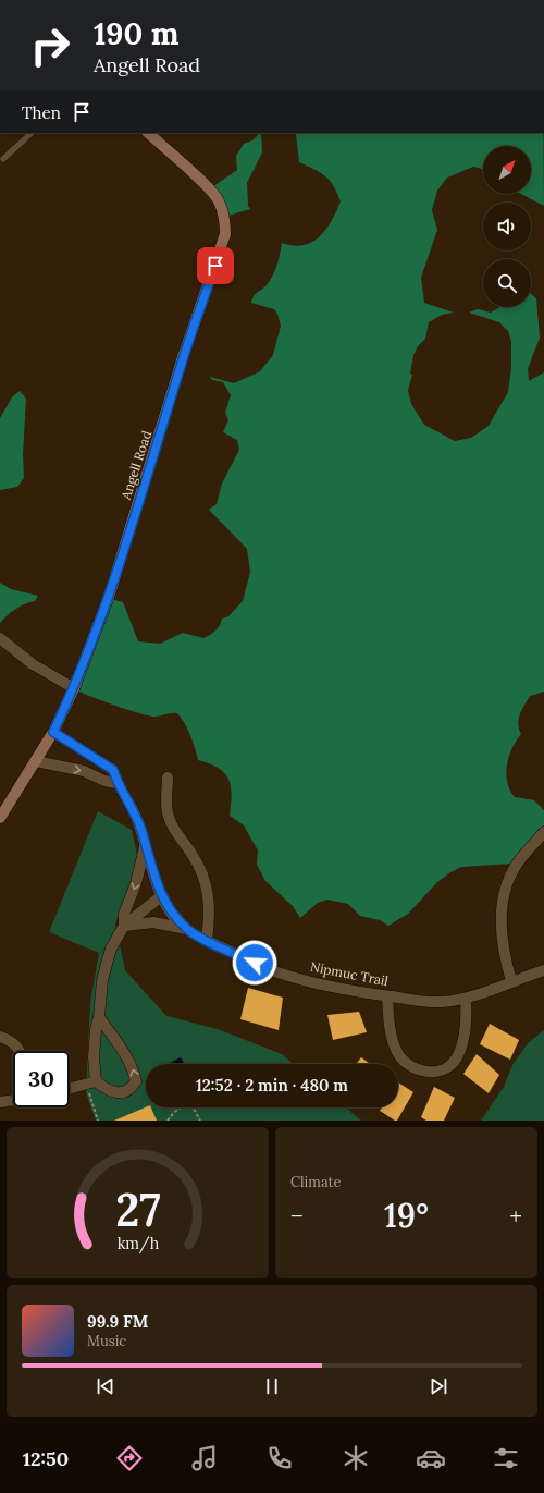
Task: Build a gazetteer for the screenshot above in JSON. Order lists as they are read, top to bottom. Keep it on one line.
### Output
{"streets":{"street":["Angell Road","Nipmuc Trail"]},"crossings":[["Angell Road","Nipmuc Trail"]],"north":"top right","page":{"turn":["190 m","Angell Road"],"then":"Then","limit":"30","trip":"12:52 · 2 min · 480 m","tile":"Climate","heat":["−","19°","+"],"song":["99.9 FM","Music"],"tabs":"12:50","gauge":["27","km/h"]}}
